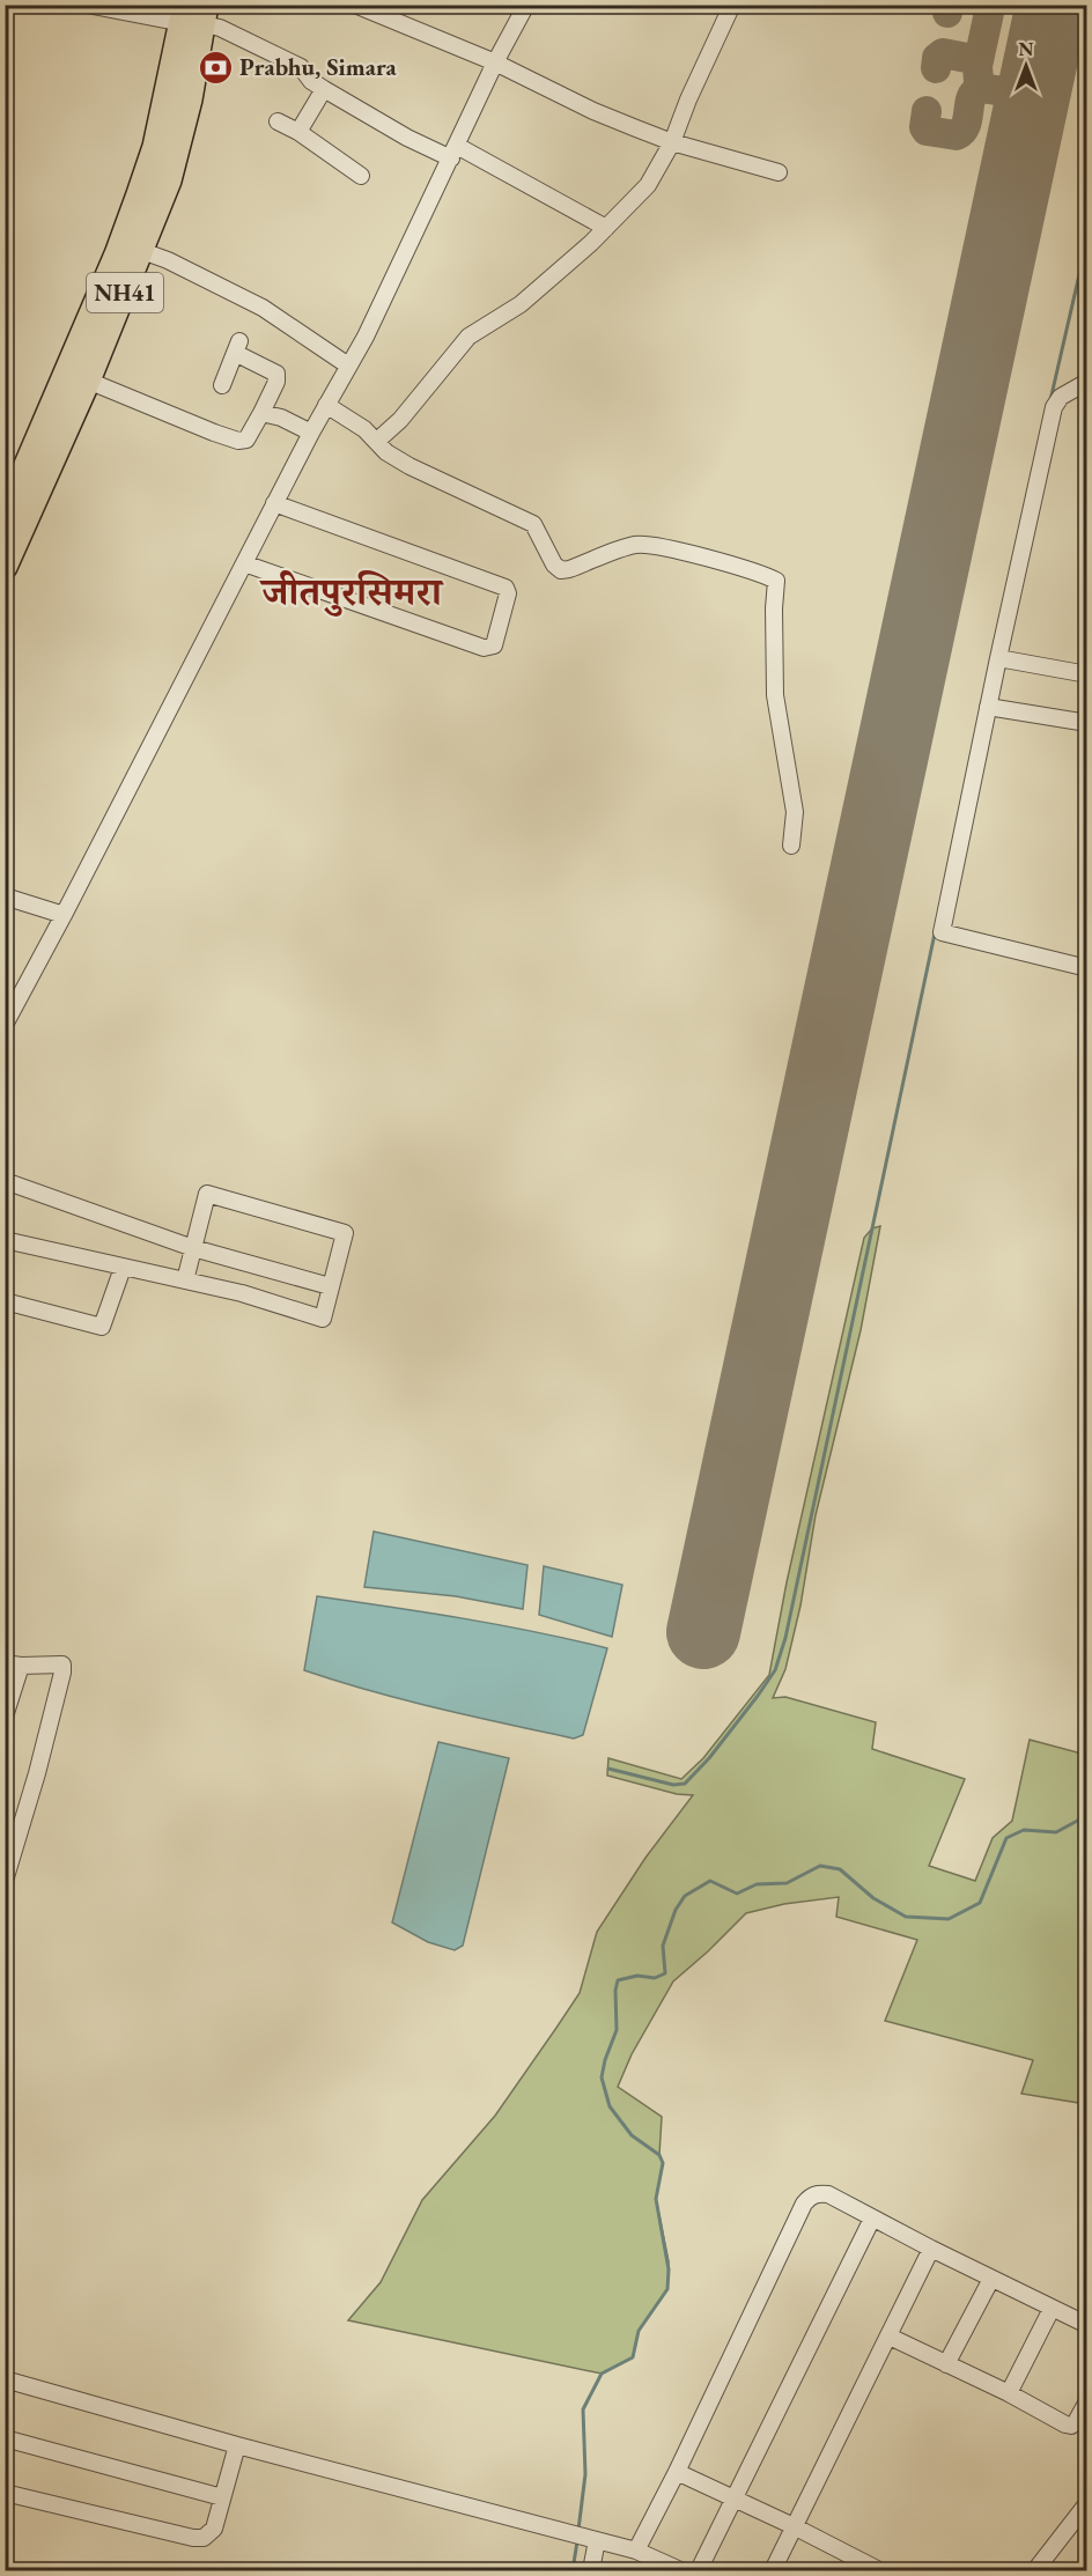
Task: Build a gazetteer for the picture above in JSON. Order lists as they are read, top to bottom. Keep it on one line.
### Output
{"streets":{"highway":["NH41"]},"districts":["जीतपुरसिमरा"],"places":{"bank":["Prabhu, Simara"]},"north":"top"}
